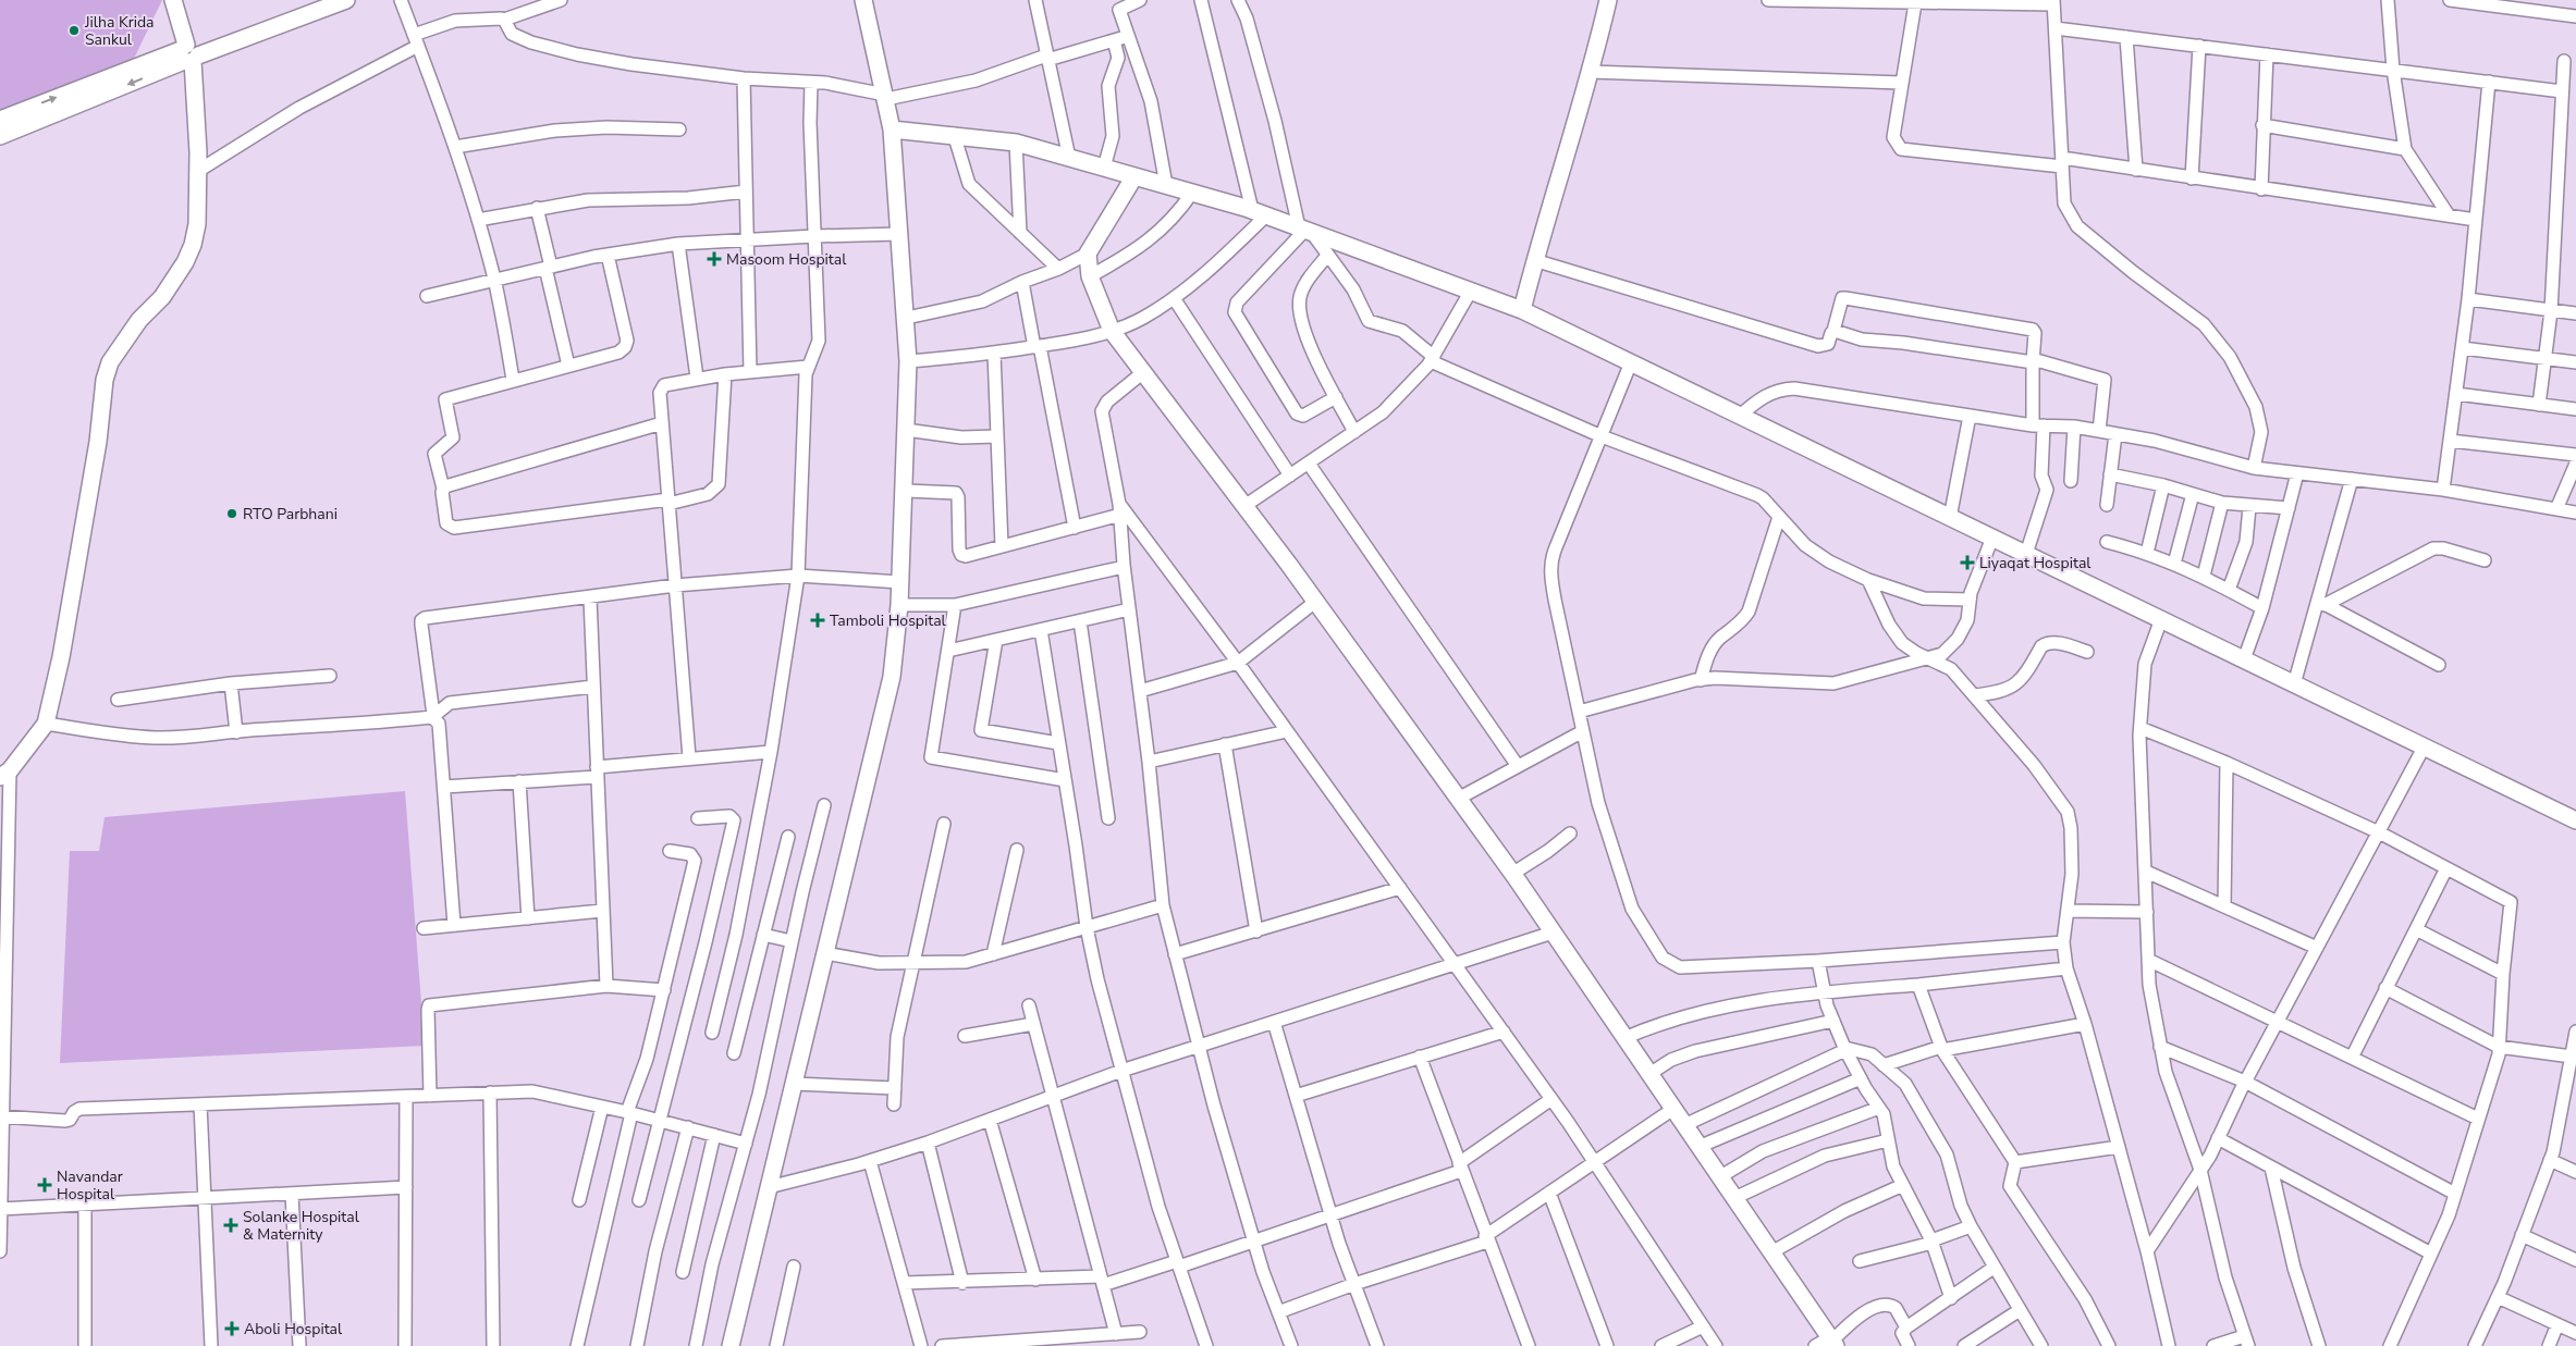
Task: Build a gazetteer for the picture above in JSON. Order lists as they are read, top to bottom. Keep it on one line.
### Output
{"places":{"other":["Jilha Krida Sankul","RTO Parbhani"],"health":["Masoom Hospital","Liyaqat Hospital","Tamboli Hospital","Navandar Hospital","Solanke Hospital & Maternity","Aboli Hospital"]}}
